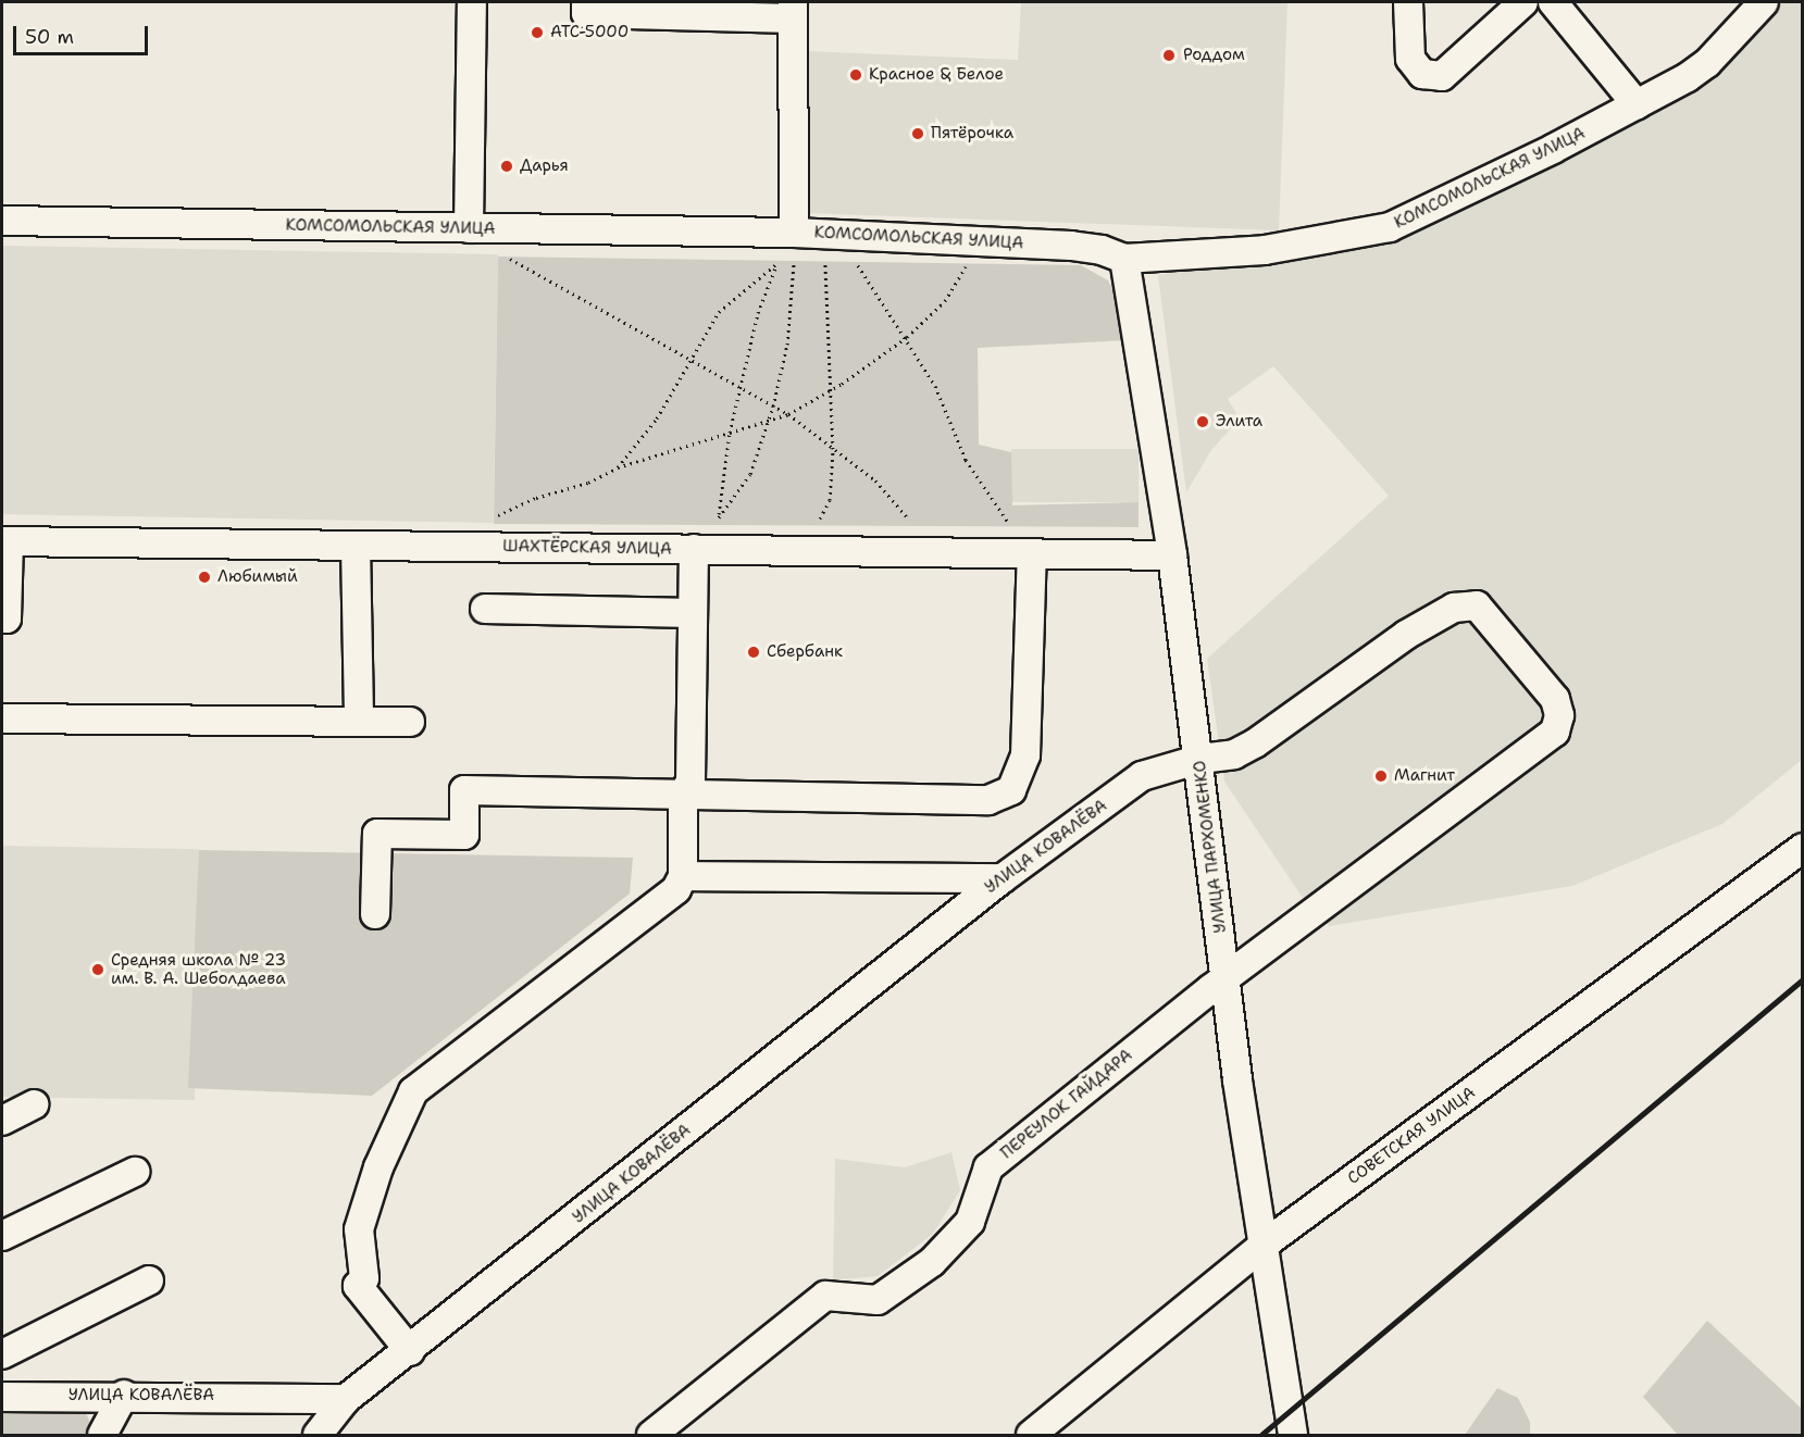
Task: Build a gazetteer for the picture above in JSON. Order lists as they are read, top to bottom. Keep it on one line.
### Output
{"streets":{"street":["КОМСОМОЛЬСКАЯ УЛИЦА","ШАХТЁРСКАЯ УЛИЦА","УЛИЦА КОВАЛЁВА","УЛИЦА ПАРХОМЕНКО","ПЕРЕУЛОК ГАЙДАРА","СОВЕТСКАЯ УЛИЦА"]},"crossings":[["КОМСОМОЛЬСКАЯ УЛИЦА","УЛИЦА ПАРХОМЕНКО"],["ШАХТЁРСКАЯ УЛИЦА","УЛИЦА ПАРХОМЕНКО"],["УЛИЦА КОВАЛЁВА","УЛИЦА ПАРХОМЕНКО"],["УЛИЦА КОВАЛЁВА","ПЕРЕУЛОК ГАЙДАРА"],["УЛИЦА ПАРХОМЕНКО","ПЕРЕУЛОК ГАЙДАРА"],["УЛИЦА ПАРХОМЕНКО","СОВЕТСКАЯ УЛИЦА"]],"places":["АТС-5000","Роддом","Красное & Белое","Пятёрочка","Дарья","Элита","Любимый","Сбербанк","Магнит","Средняя школа № 23 им. В. А. Шеболдаева"],"scale_bar":"50 m"}
